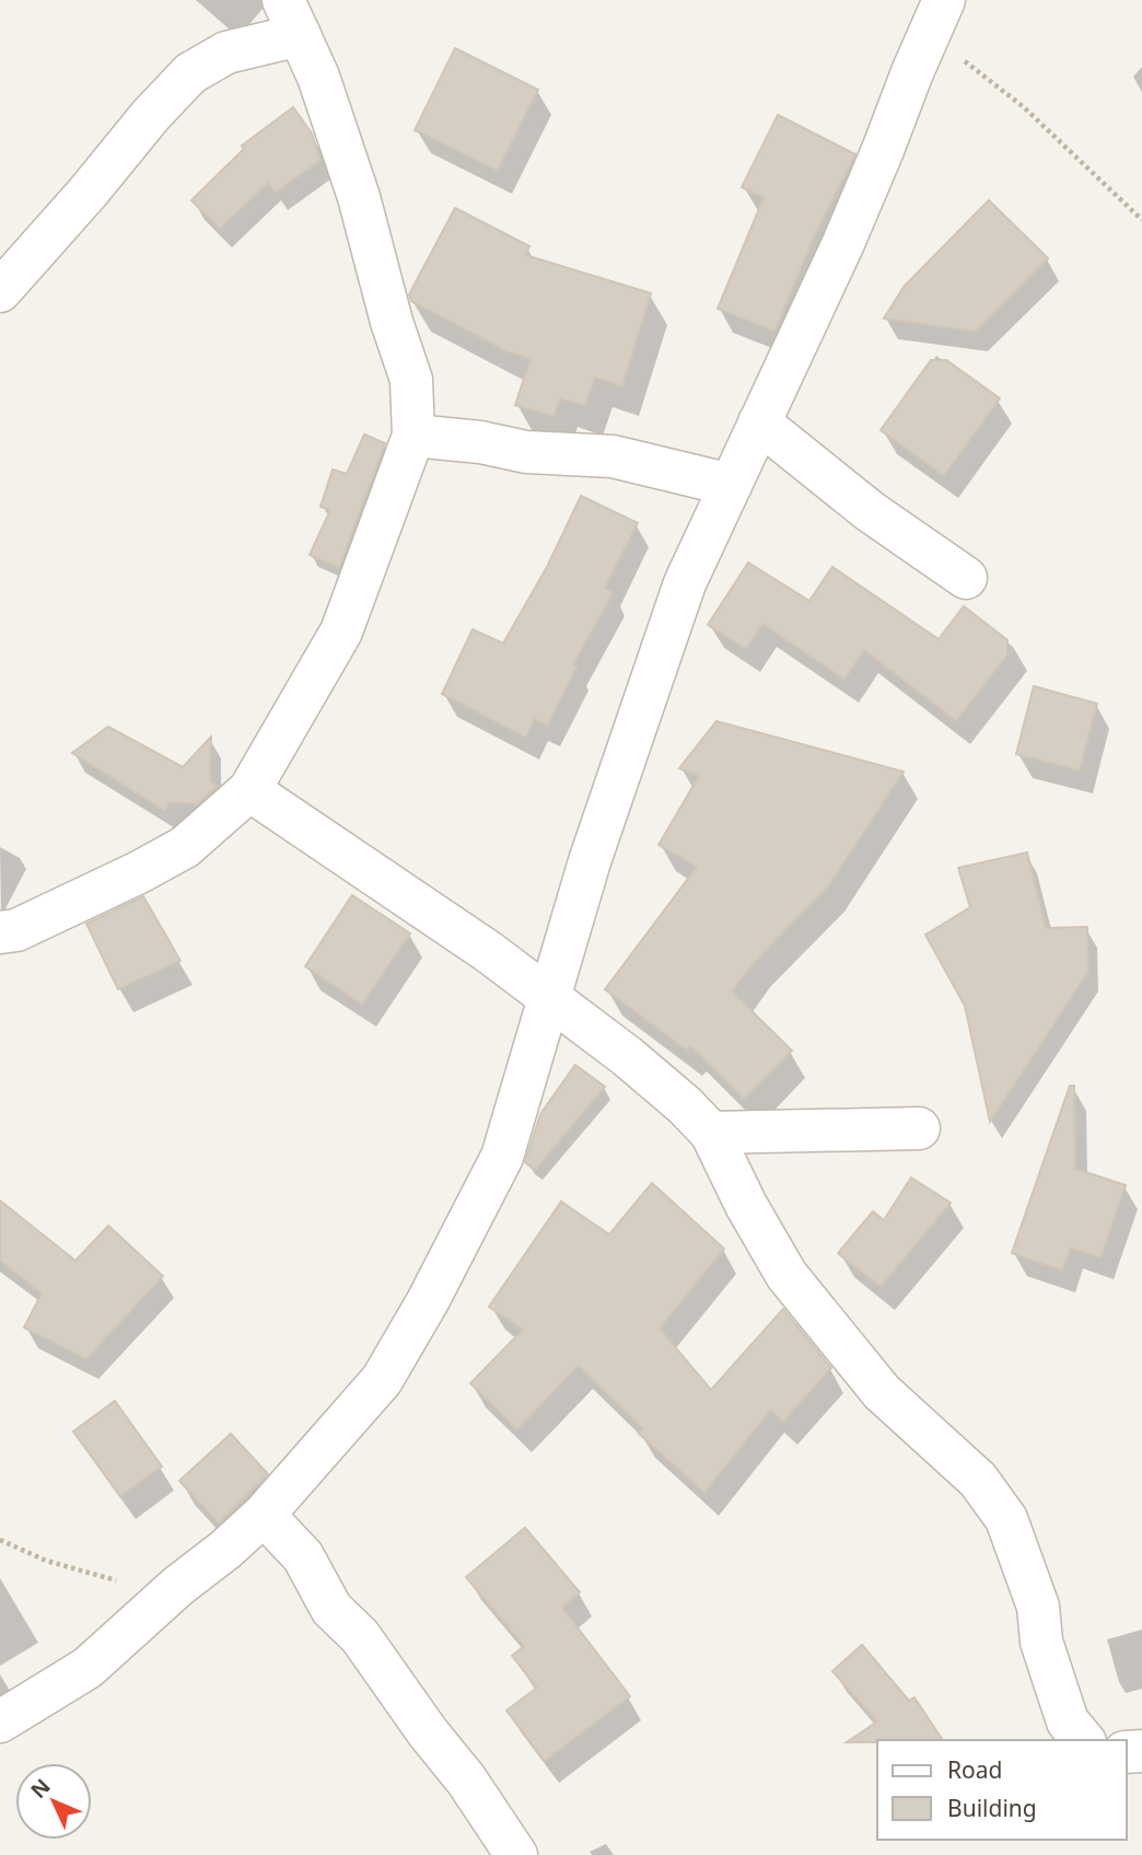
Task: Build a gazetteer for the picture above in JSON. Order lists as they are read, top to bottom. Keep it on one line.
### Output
{"legend":["Road","Building"],"north":"top left"}
